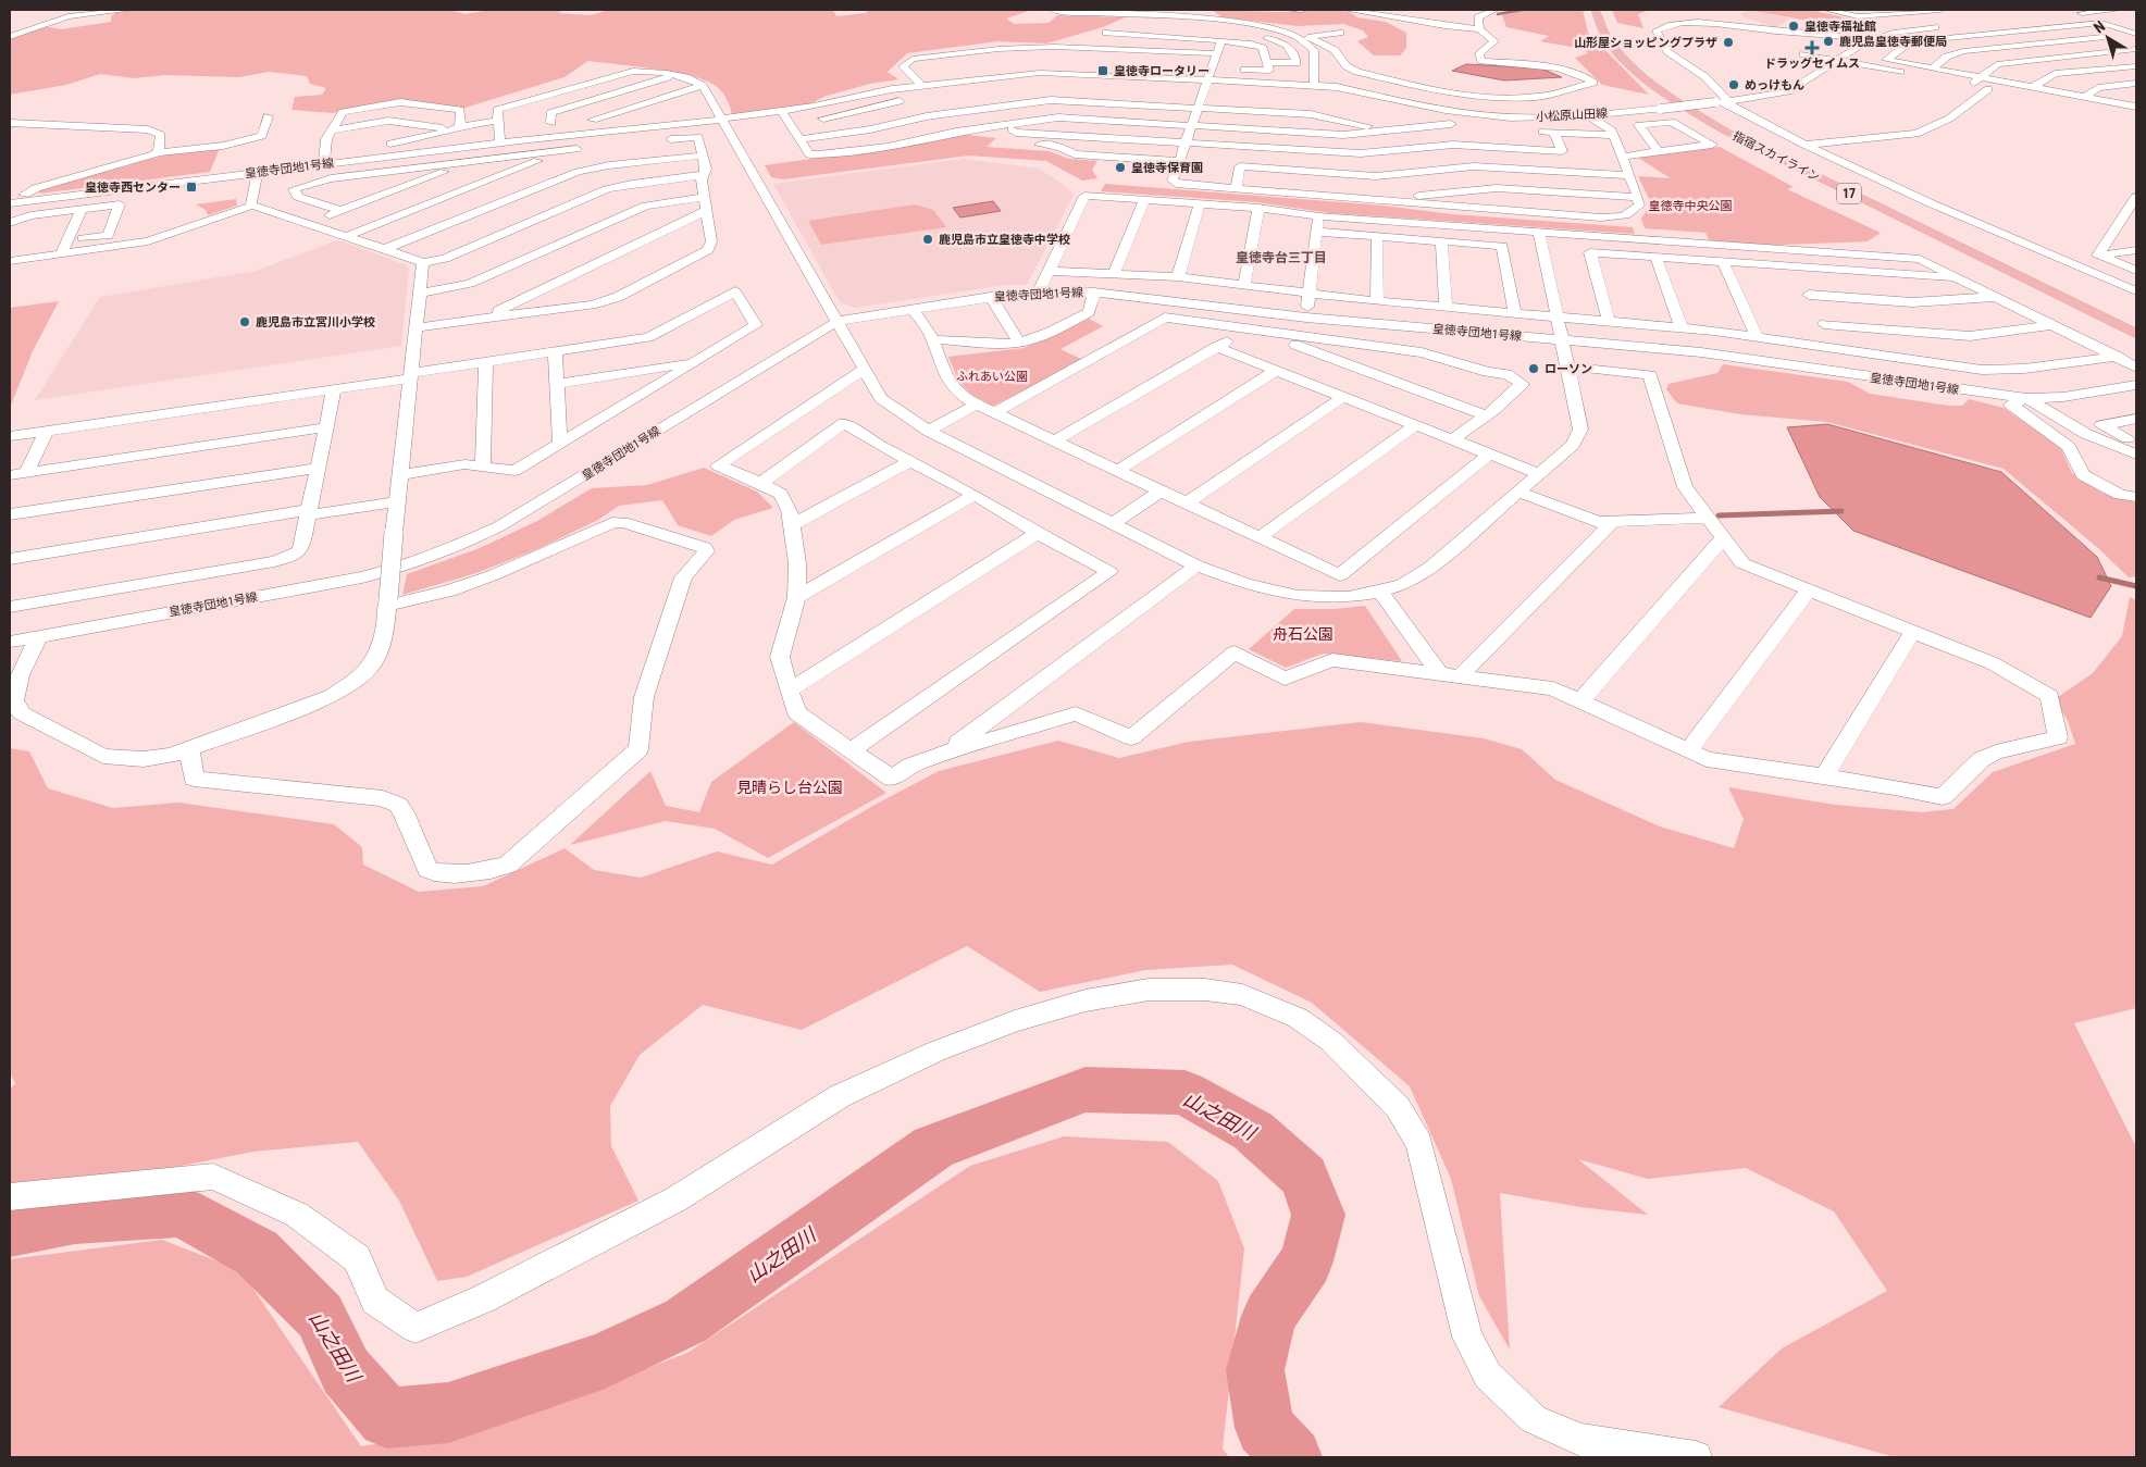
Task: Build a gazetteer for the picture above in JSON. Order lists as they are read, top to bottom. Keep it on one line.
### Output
{"streets":{"main road":["指宿スカイライン","17"],"street":["小松原山田線","皇徳寺団地1号線"]},"crossings":[["小松原山田線","皇徳寺団地1号線"]],"districts":["皇徳寺台三丁目"],"water":["山之田川"],"parks":["皇徳寺中央公園","ふれあい公園","舟石公園","見晴らし台公園"],"places":{"other":["皇徳寺福祉館","鹿児島皇徳寺郵便局","山形屋ショッピングプラザ","めっけもん","皇徳寺保育園","鹿児島市立皇徳寺中学校","鹿児島市立宮川小学校","ローソン"],"health":["ドラッグセイムス"],"transit":["皇徳寺ロータリー","皇徳寺西センター"]},"north":"top left"}
